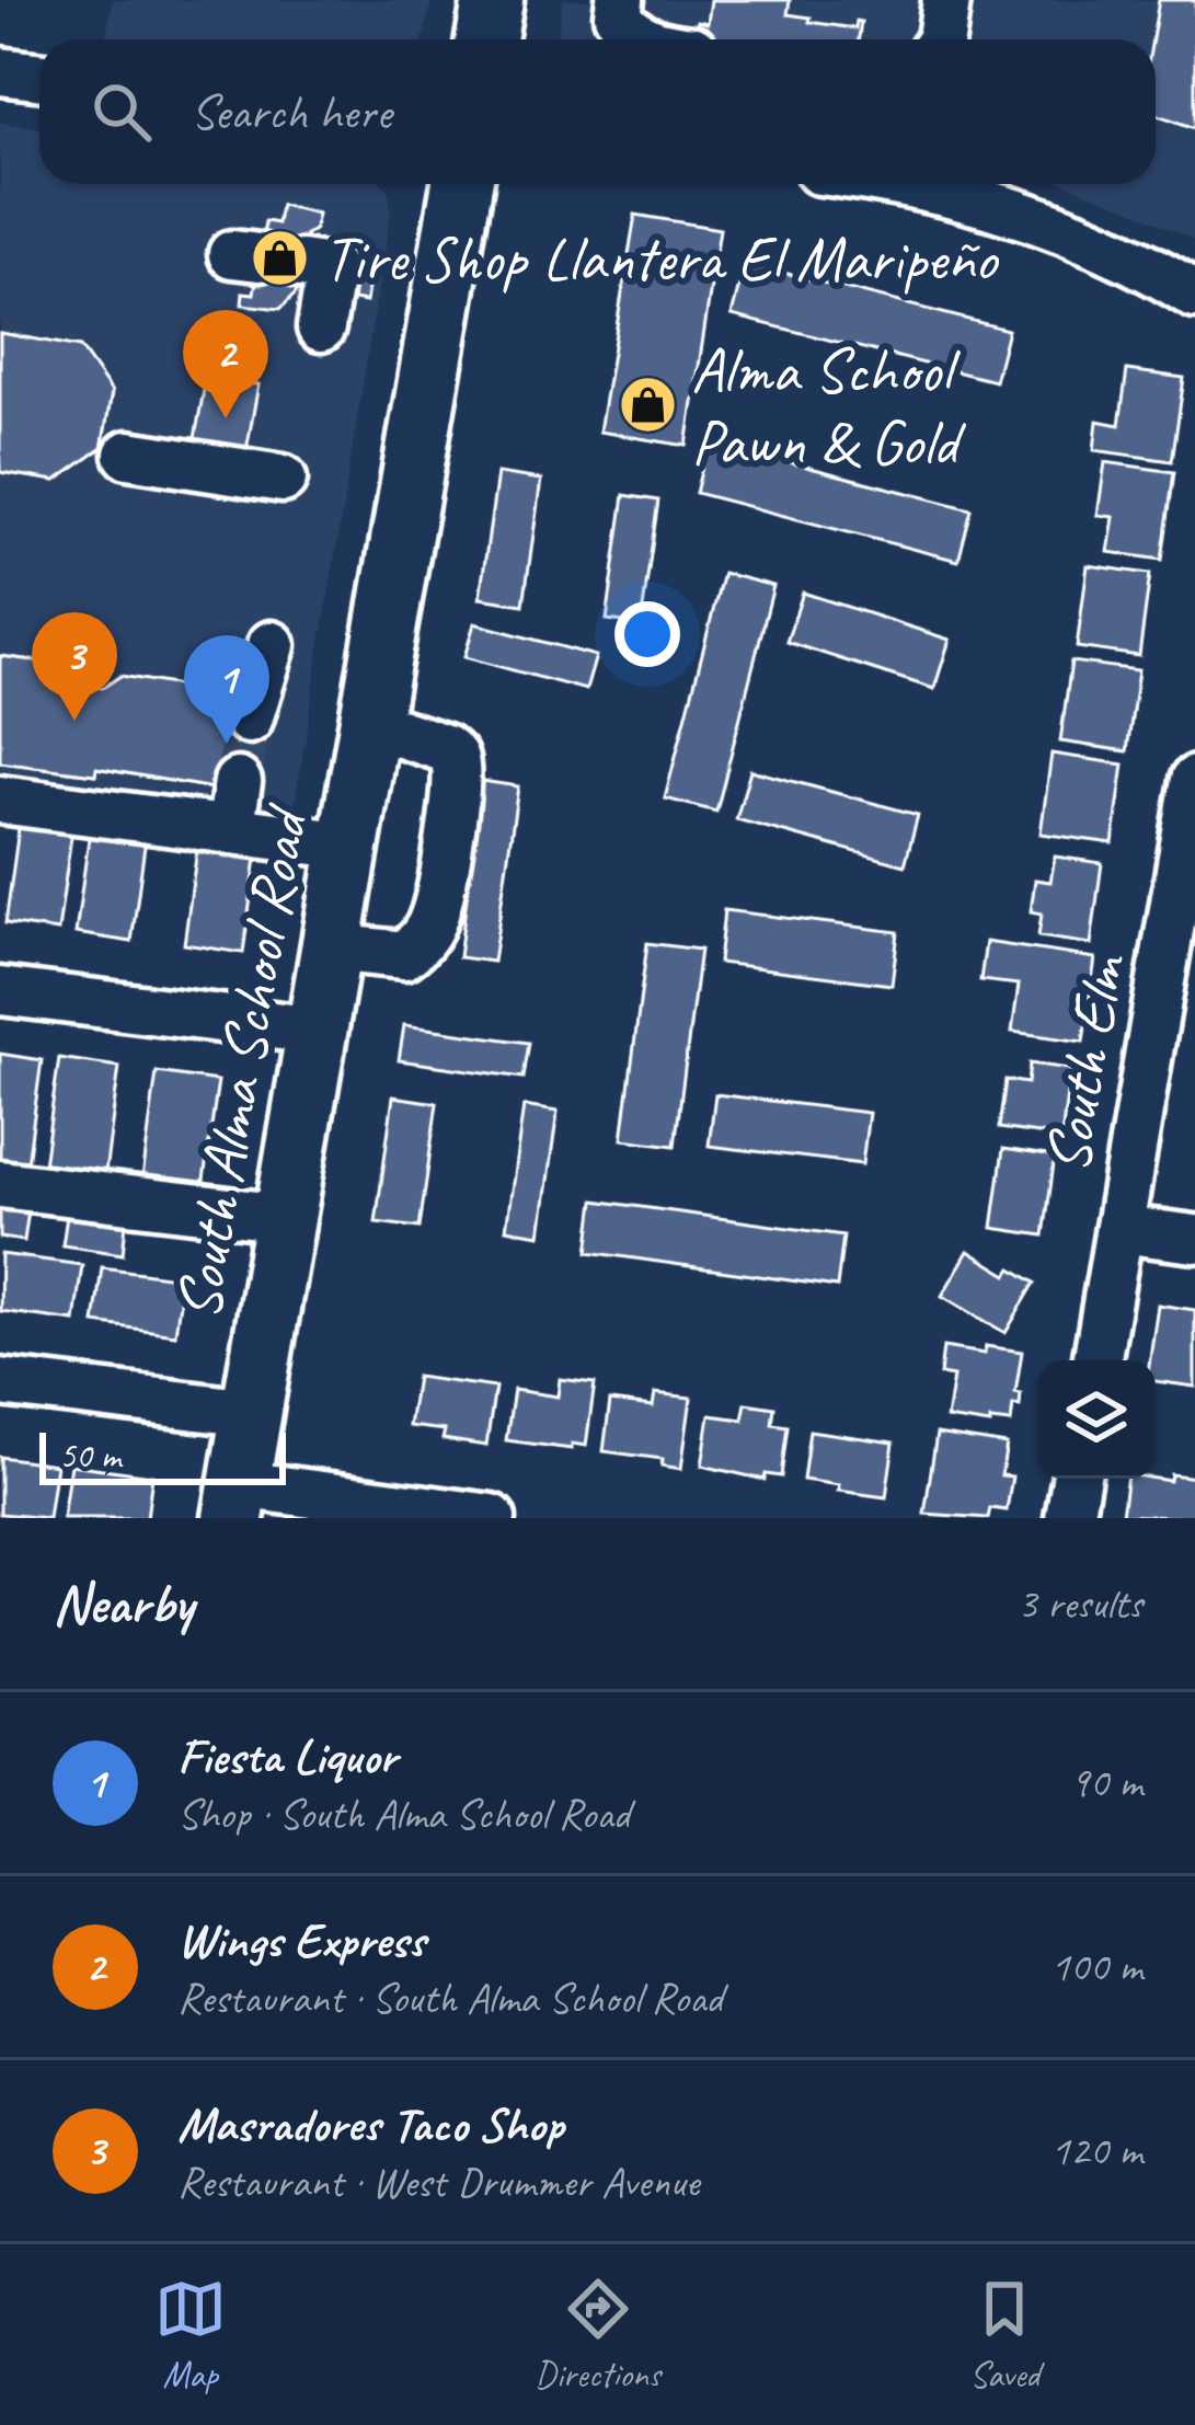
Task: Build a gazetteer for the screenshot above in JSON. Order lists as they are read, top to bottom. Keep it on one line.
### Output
{"streets":{"main road":["South Alma School Road"],"street":["South Elm"]},"places":{"shop":["Tire Shop Llantera El Maripeño","Alma School Pawn & Gold"]},"scale_bar":"50 m","page":{"search":"Search here","pins":["2","3","1"],"scale":"50 m","heading":["Nearby","3 results"],"list":[{"mark":"1","name":"Fiesta Liquor","note":"Shop · South Alma School Road","value":"90 m"},{"mark":"2","name":"Wings Express","note":"Restaurant · South Alma School Road","value":"100 m"},{"mark":"3","name":"Masradores Taco Shop","note":"Restaurant · West Drummer Avenue","value":"120 m"}],"nav":["Map","Directions","Saved"]}}
